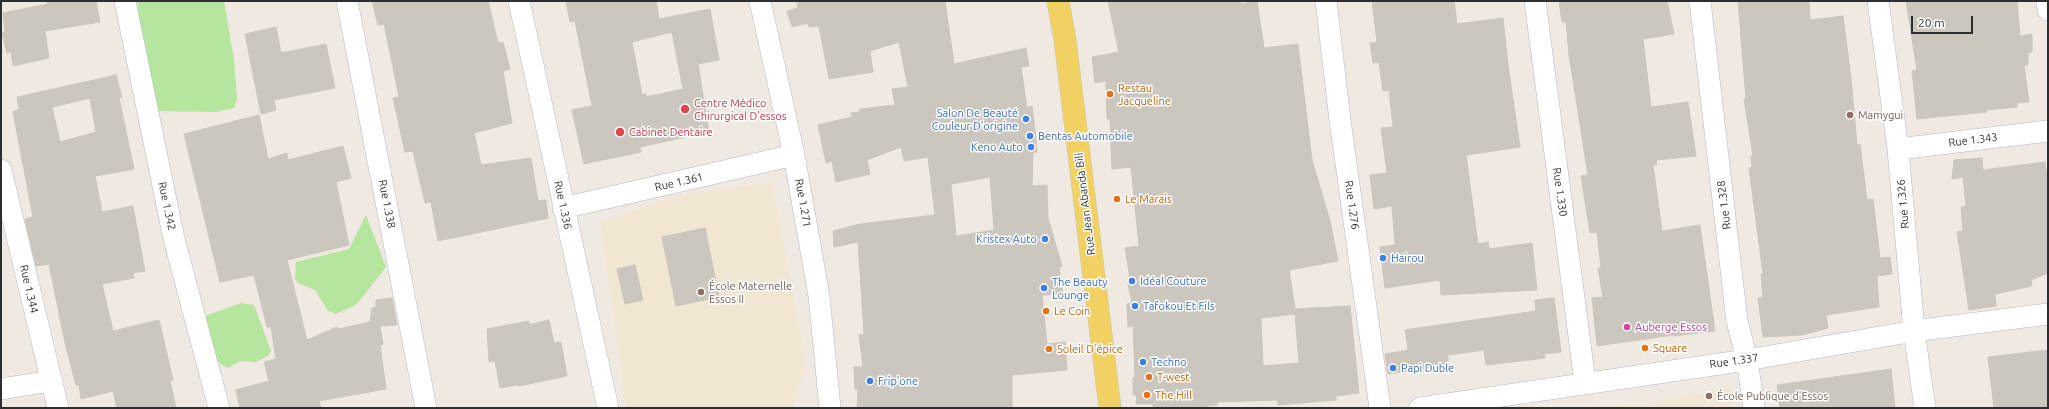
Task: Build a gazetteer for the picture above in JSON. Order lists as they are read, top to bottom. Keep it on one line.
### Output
{"streets":{"main road":["Rue Jean Abanda Bili"],"street":["Rue 1.343","Rue 1.361","Rue 1.330","Rue 1.271","Rue 1.338","Rue 1.326","Rue 1.336","Rue 1.276","Rue 1.328","Rue 1.342","Rue 1.344","Rue 1.337"]},"crossings":[["Rue 1.343","Rue 1.326"],["Rue 1.361","Rue 1.271"],["Rue 1.361","Rue 1.336"],["Rue 1.330","Rue 1.337"],["Rue 1.326","Rue 1.337"],["Rue 1.328","Rue 1.337"]],"places":["Restau Jacqueline","Centre Médico Chirurgical D'essos","Mamygui","Salon De Beauté Couleur D'origine","Cabinet Dentaire","Bentas Automobile","Keno Auto","Le Marais","Kristex Auto","Hairou","Idéal Couture","The Beauty Lounge","École Maternelle Essos II","Tafokou Et Fils","Le Coin","Auberge Essos","Square","Soleil D'épice","Techno","Papi Duble","T-west","Frip'one","The Hill","École Publique d'Essos"],"scale_bar":"20 m"}
